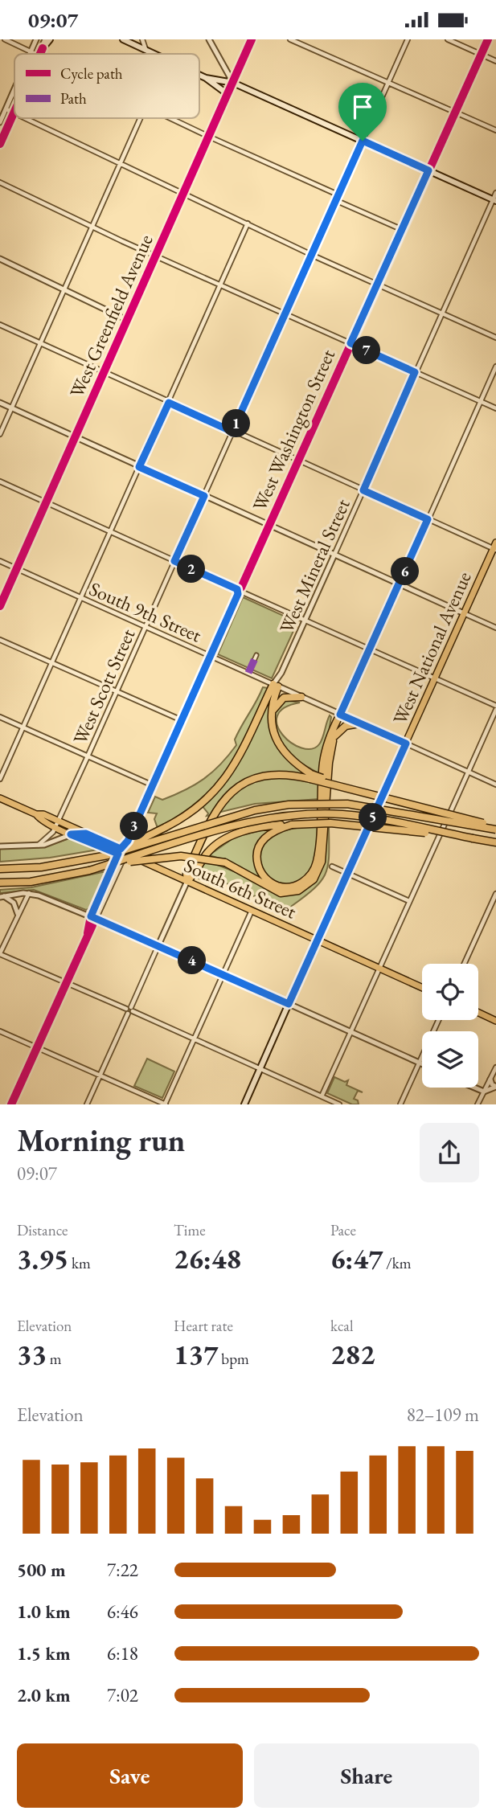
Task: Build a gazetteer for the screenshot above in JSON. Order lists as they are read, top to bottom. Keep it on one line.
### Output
{"streets":{"main road":["West Greenfield Avenue","West National Avenue","South 6th Street"],"street":["West Washington Street","West Mineral Street","South 9th Street","West Scott Street"]},"crossings":[["West Greenfield Avenue","South 9th Street"],["West Washington Street","South 9th Street"],["West Washington Street","South 6th Street"],["West Mineral Street","South 9th Street"],["South 9th Street","West National Avenue"],["South 9th Street","West Scott Street"],["West National Avenue","South 6th Street"],["West Scott Street","South 6th Street"]],"legend":["Cycle path","Path"],"page":{"status":"09:07","pins":["7","1","2","6","5","3","4"],"heading":["Morning run","09:07"],"stats":[["Distance","3.95 km"],["Time","26:48"],["Pace","6:47 /km"],["Elevation","33 m"],["Heart rate","137 bpm"],["kcal","282"]],"chart":["Elevation","82–109 m"],"list":[{"name":"500 m","note":"7:22"},{"name":"1.0 km","note":"6:46"},{"name":"1.5 km","note":"6:18"},{"name":"2.0 km","note":"7:02"}],"buttons":["Save","Share"]}}
